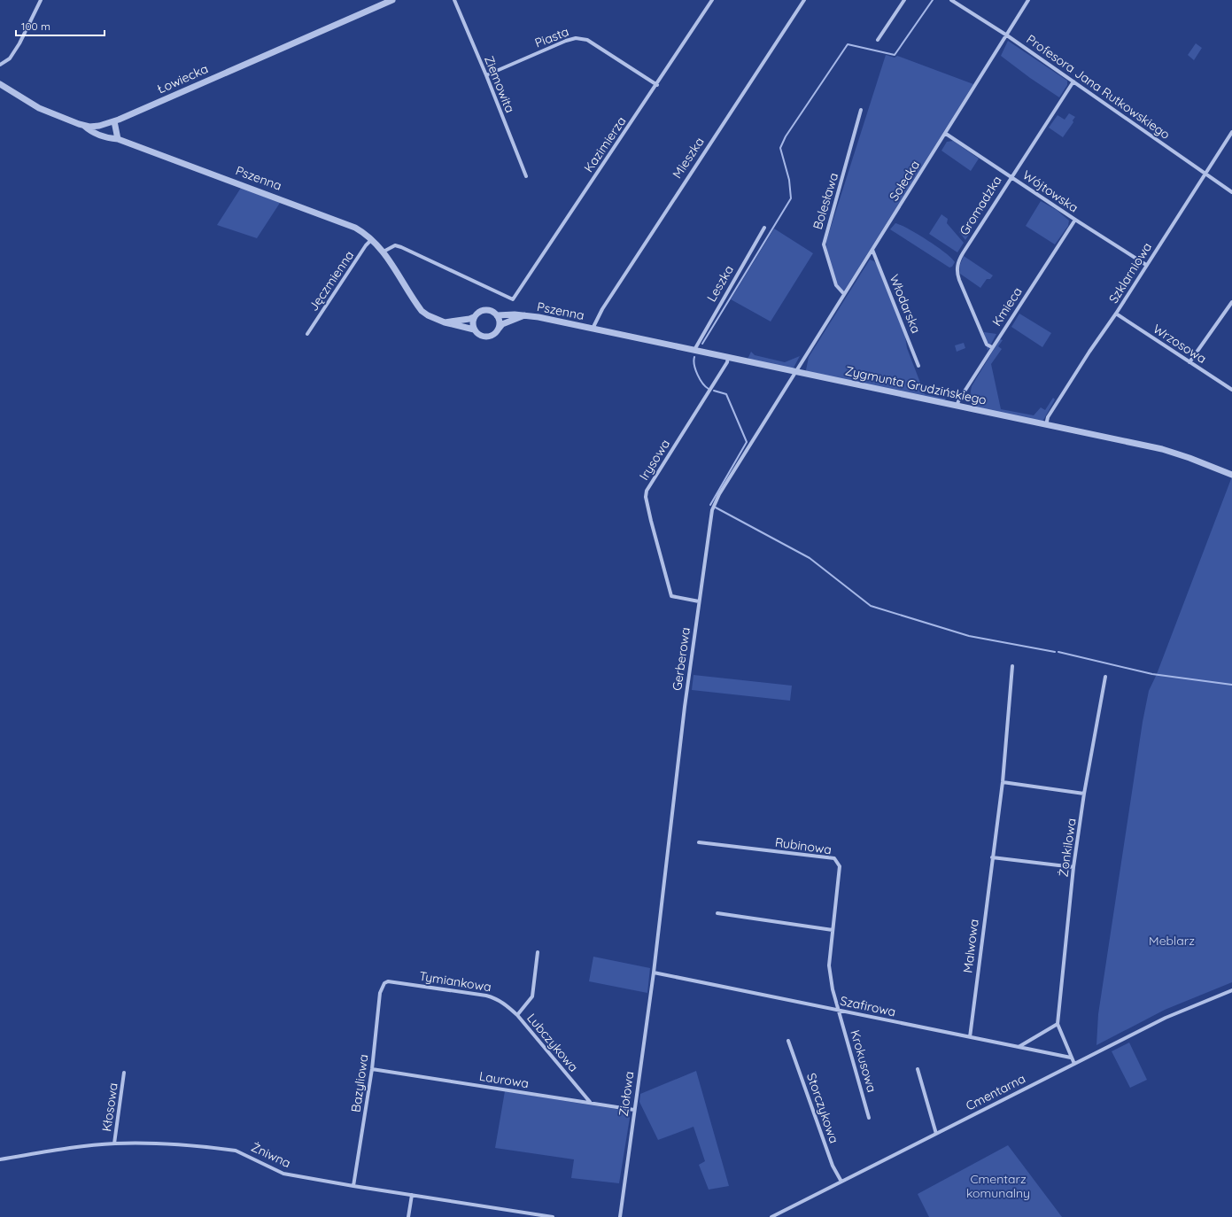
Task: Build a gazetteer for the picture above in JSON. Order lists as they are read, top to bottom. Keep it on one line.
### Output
{"streets":{"street":["Piasta","Łowiecka","Ziemowita","Profesora Jana Rutkowskiego","Kazimierza","Mieszka","Pszenna","Sołecka","Wójtowska","Bolesława","Gromadzka","Szklarniowa","Jęczmienna","Leszka","Włodarska","Kmieca","Wrzosowa","Zygmunta Grudzińskiego","Irysowa","Gerberowa","Rubinowa","Żonkilowa","Malwowa","Tymiankowa","Szafirowa","Lubczykowa","Krokusowa","Laurowa","Bazyliowa","Cmentarna","Ziołowa","Kłosowa","Storczykowa","Żniwna"]},"crossings":[["Piasta","Ziemowita"],["Piasta","Kazimierza"],["Łowiecka","Pszenna"],["Profesora Jana Rutkowskiego","Sołecka"],["Profesora Jana Rutkowskiego","Gromadzka"],["Profesora Jana Rutkowskiego","Szklarniowa"],["Kazimierza","Pszenna"],["Mieszka","Pszenna"],["Mieszka","Zygmunta Grudzińskiego"],["Pszenna","Jęczmienna"],["Pszenna","Zygmunta Grudzińskiego"],["Sołecka","Wójtowska"],["Sołecka","Bolesława"],["Sołecka","Włodarska"],["Sołecka","Zygmunta Grudzińskiego"],["Sołecka","Gerberowa"],["Wójtowska","Gromadzka"],["Wójtowska","Szklarniowa"],["Wójtowska","Kmieca"],["Gromadzka","Kmieca"],["Szklarniowa","Wrzosowa"],["Szklarniowa","Zygmunta Grudzińskiego"],["Leszka","Zygmunta Grudzińskiego"],["Kmieca","Zygmunta Grudzińskiego"],["Zygmunta Grudzińskiego","Irysowa"],["Zygmunta Grudzińskiego","Gerberowa"],["Irysowa","Gerberowa"],["Gerberowa","Szafirowa"],["Gerberowa","Ziołowa"],["Rubinowa","Szafirowa"],["Rubinowa","Krokusowa"],["Żonkilowa","Szafirowa"],["Malwowa","Szafirowa"],["Tymiankowa","Lubczykowa"],["Tymiankowa","Bazyliowa"],["Szafirowa","Krokusowa"],["Szafirowa","Ziołowa"],["Lubczykowa","Laurowa"],["Laurowa","Bazyliowa"],["Laurowa","Ziołowa"],["Bazyliowa","Żniwna"],["Cmentarna","Storczykowa"],["Kłosowa","Żniwna"]],"parks":["Meblarz","Cmentarz komunalny"],"scale_bar":"100 m"}
